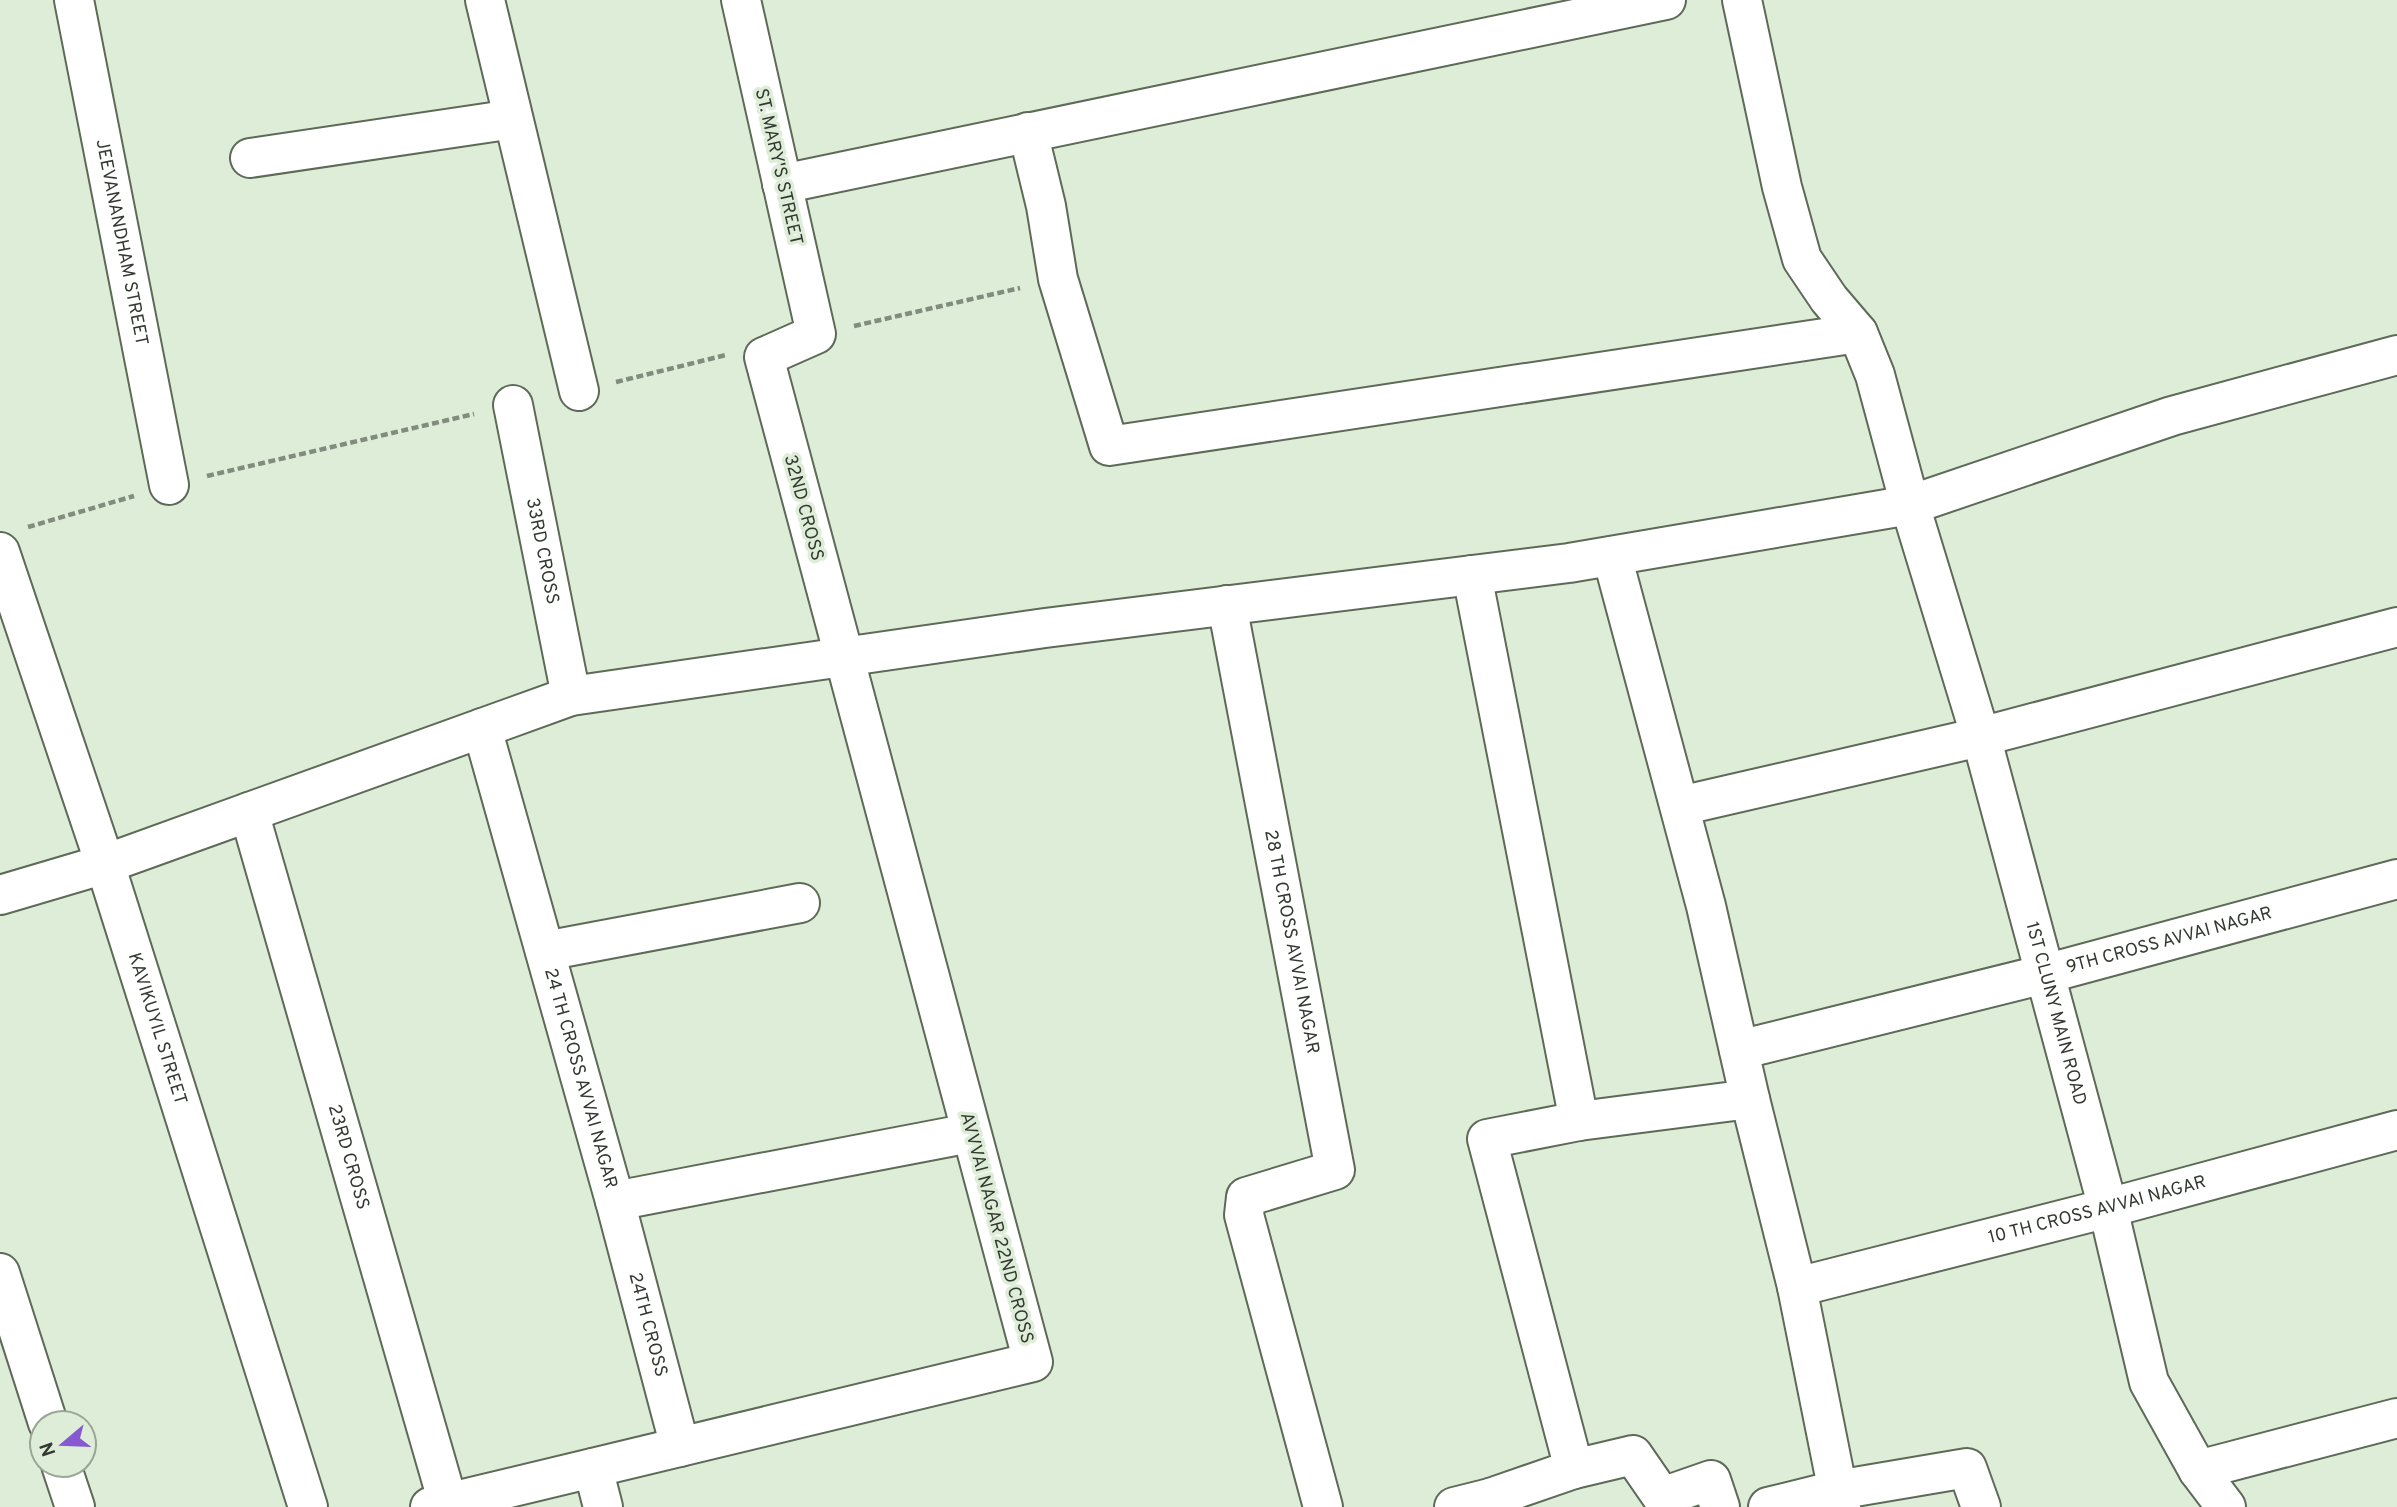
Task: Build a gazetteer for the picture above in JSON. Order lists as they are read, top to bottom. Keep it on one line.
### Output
{"streets":{"street":["ST. MARY'S STREET","JEEVANANDHAM STREET","32ND CROSS","33RD CROSS","9TH CROSS AVVAI NAGAR","28 TH CROSS AVVAI NAGAR","1ST CLUNY MAIN ROAD","KAVIKUYIL STREET","24 TH CROSS AVVAI NAGAR","23RD CROSS","10 TH CROSS AVVAI NAGAR","AVVVAI NAGAR 22ND CROSS","24TH CROSS"]},"crossings":[["ST. MARY'S STREET","32ND CROSS"],["32ND CROSS","AVVVAI NAGAR 22ND CROSS"],["9TH CROSS AVVAI NAGAR","1ST CLUNY MAIN ROAD"],["1ST CLUNY MAIN ROAD","10 TH CROSS AVVAI NAGAR"],["24 TH CROSS AVVAI NAGAR","AVVVAI NAGAR 22ND CROSS"],["24 TH CROSS AVVAI NAGAR","24TH CROSS"],["23RD CROSS","AVVVAI NAGAR 22ND CROSS"],["AVVVAI NAGAR 22ND CROSS","24TH CROSS"]],"north":"left"}
